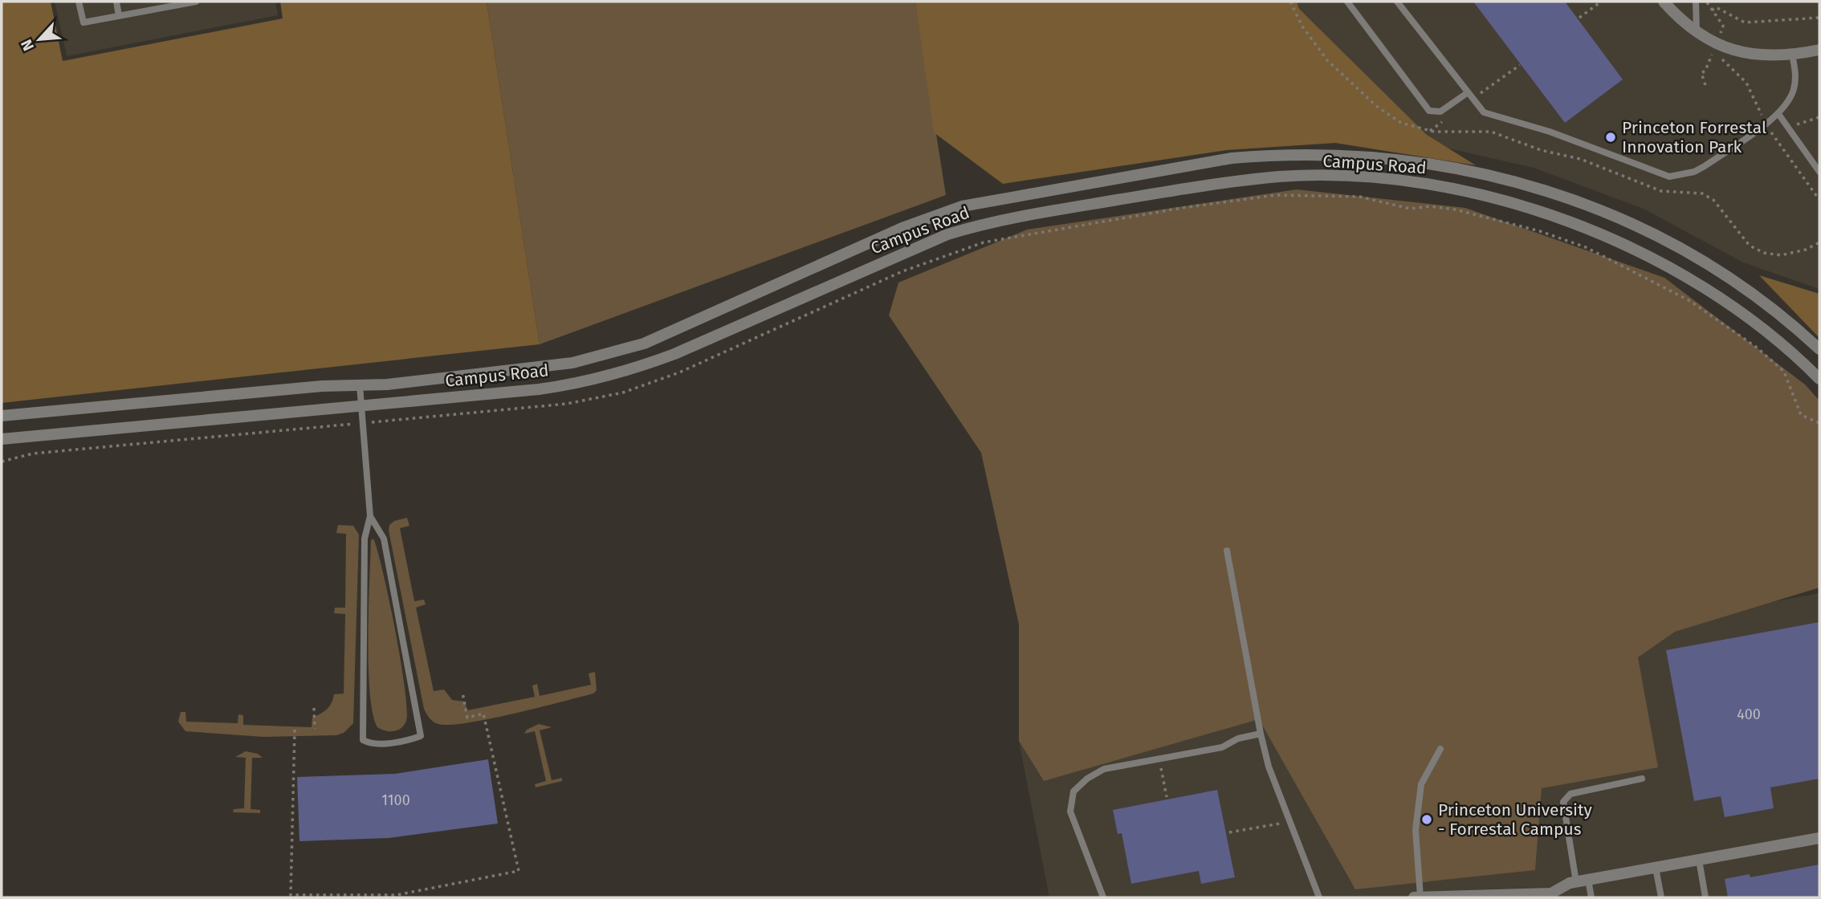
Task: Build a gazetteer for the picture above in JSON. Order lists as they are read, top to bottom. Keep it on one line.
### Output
{"streets":{"street":["Campus Road"]},"places":["Princeton Forrestal Innovation Park","Princeton University - Forrestal Campus"],"house_numbers":["400","1100"],"north":"bottom left"}
